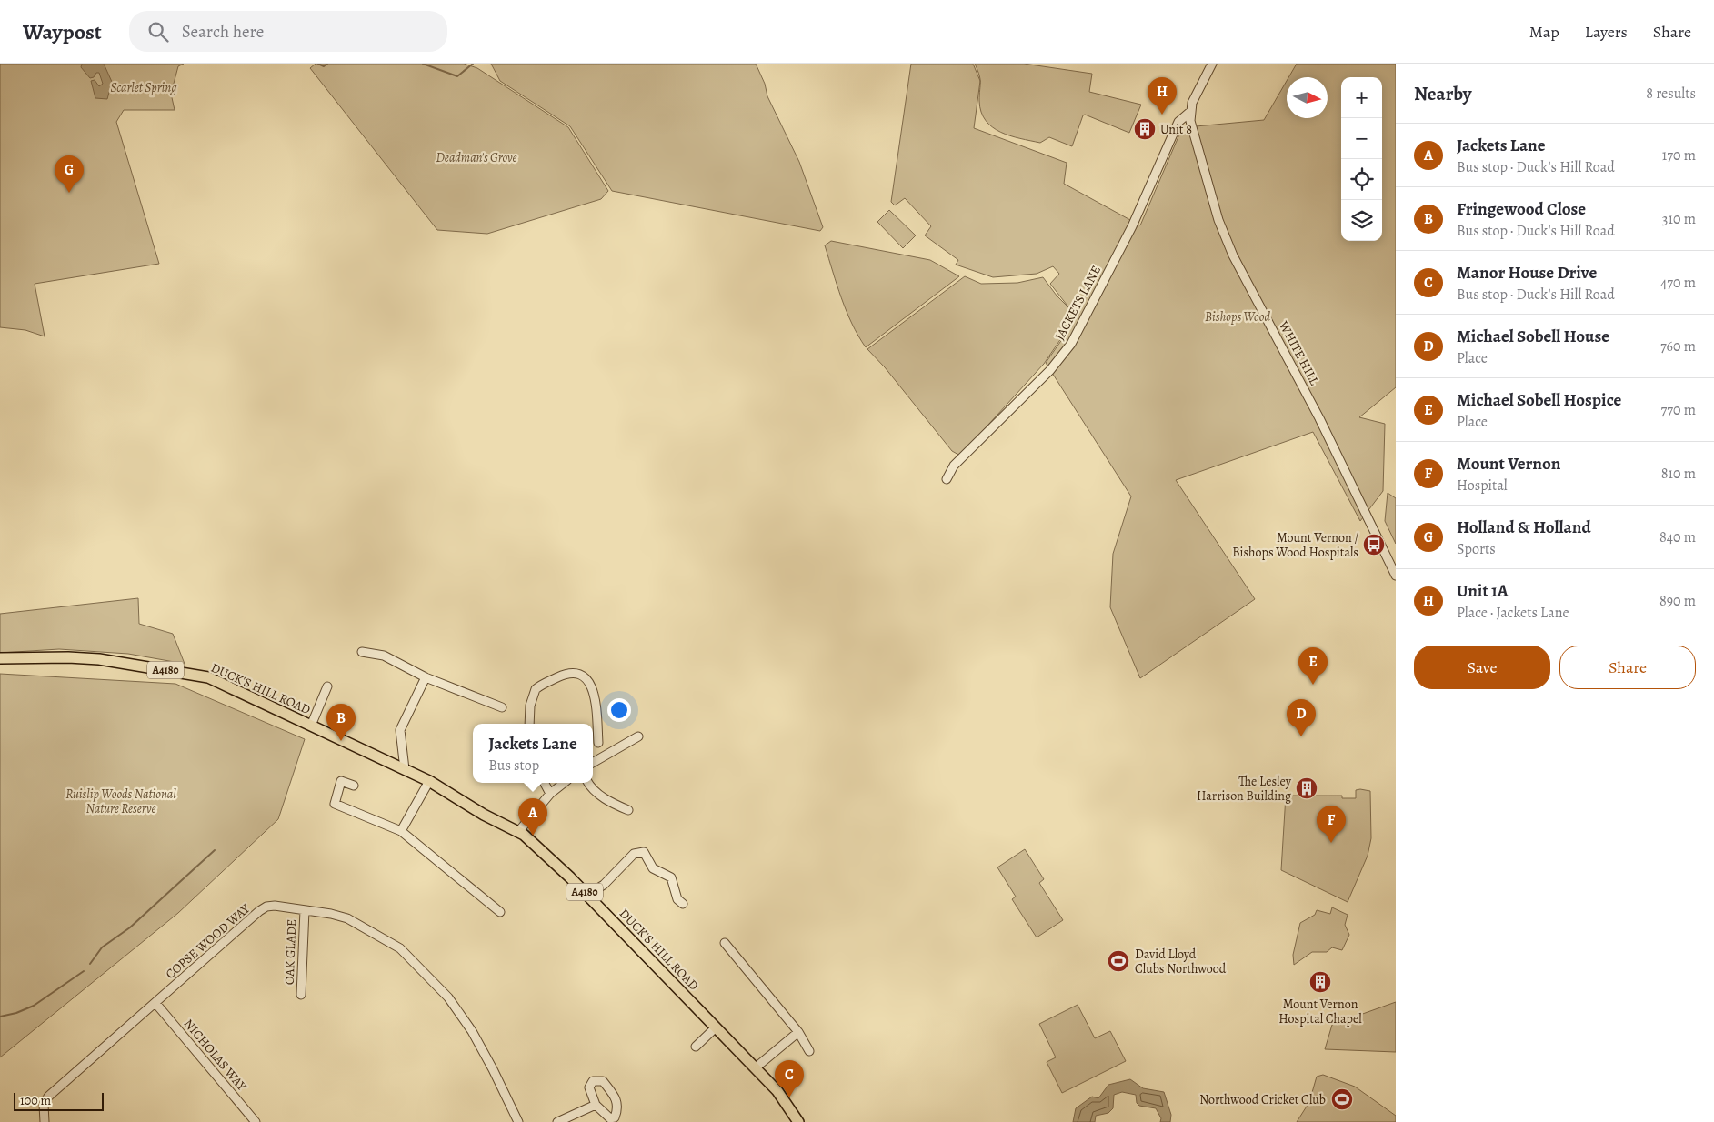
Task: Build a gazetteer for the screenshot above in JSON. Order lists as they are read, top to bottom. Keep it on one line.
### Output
{"streets":{"main road":["A4180","DUCK'S HILL ROAD"],"street":["JACKETS LANE","WHITE HILL","COPSE WOOD WAY","OAK GLADE","NICHOLAS WAY"]},"crossings":[["JACKETS LANE","WHITE HILL"],["COPSE WOOD WAY","OAK GLADE"],["COPSE WOOD WAY","NICHOLAS WAY"]],"parks":["Scarlet Spring","Deadman's Grove","Bishops Wood","Ruislip Woods National Nature Reserve"],"places":{"building":["Unit 8","The Lesley Harrison Building","Mount Vernon Hospital Chapel"],"bus stop":["Mount Vernon / Bishops Wood Hospitals"],"sports":["David Lloyd Clubs Northwood","Northwood Cricket Club"]},"scale_bar":"100 m","north":"right","page":{"header":"Waypost","search":"Search here","nav":["Map","Layers","Share"],"heading":["Nearby","8 results"],"map_buttons":["+","−"],"pins":["H","G","E","D","B","A","F","C"],"list":[{"mark":"A","name":"Jackets Lane","note":"Bus stop · Duck's Hill Road","value":"170 m"},{"mark":"B","name":"Fringewood Close","note":"Bus stop · Duck's Hill Road","value":"310 m"},{"mark":"C","name":"Manor House Drive","note":"Bus stop · Duck's Hill Road","value":"470 m"},{"mark":"D","name":"Michael Sobell House","note":"Place","value":"760 m"},{"mark":"E","name":"Michael Sobell Hospice","note":"Place","value":"770 m"},{"mark":"F","name":"Mount Vernon","note":"Hospital","value":"810 m"},{"mark":"G","name":"Holland & Holland","note":"Sports","value":"840 m"},{"mark":"H","name":"Unit 1A","note":"Place · Jackets Lane","value":"890 m"}],"buttons":["Save","Share"],"popup":["Jackets Lane","Bus stop"],"scale":"100 m"}}
